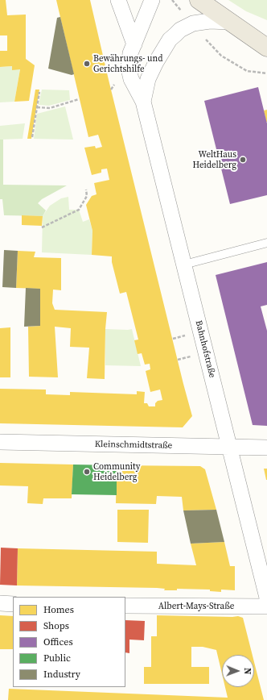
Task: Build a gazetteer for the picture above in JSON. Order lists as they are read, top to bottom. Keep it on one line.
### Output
{"streets":{"street":["Bahnhofstraße","Kleinschmidtstraße","Albert-Mays-Straße"]},"crossings":[["Bahnhofstraße","Kleinschmidtstraße"]],"places":["Bewährungs- und Gerichtshilfe","WeltHaus Heidelberg","Community Heidelberg"],"legend":["Homes","Shops","Offices","Public","Industry"],"north":"right"}
